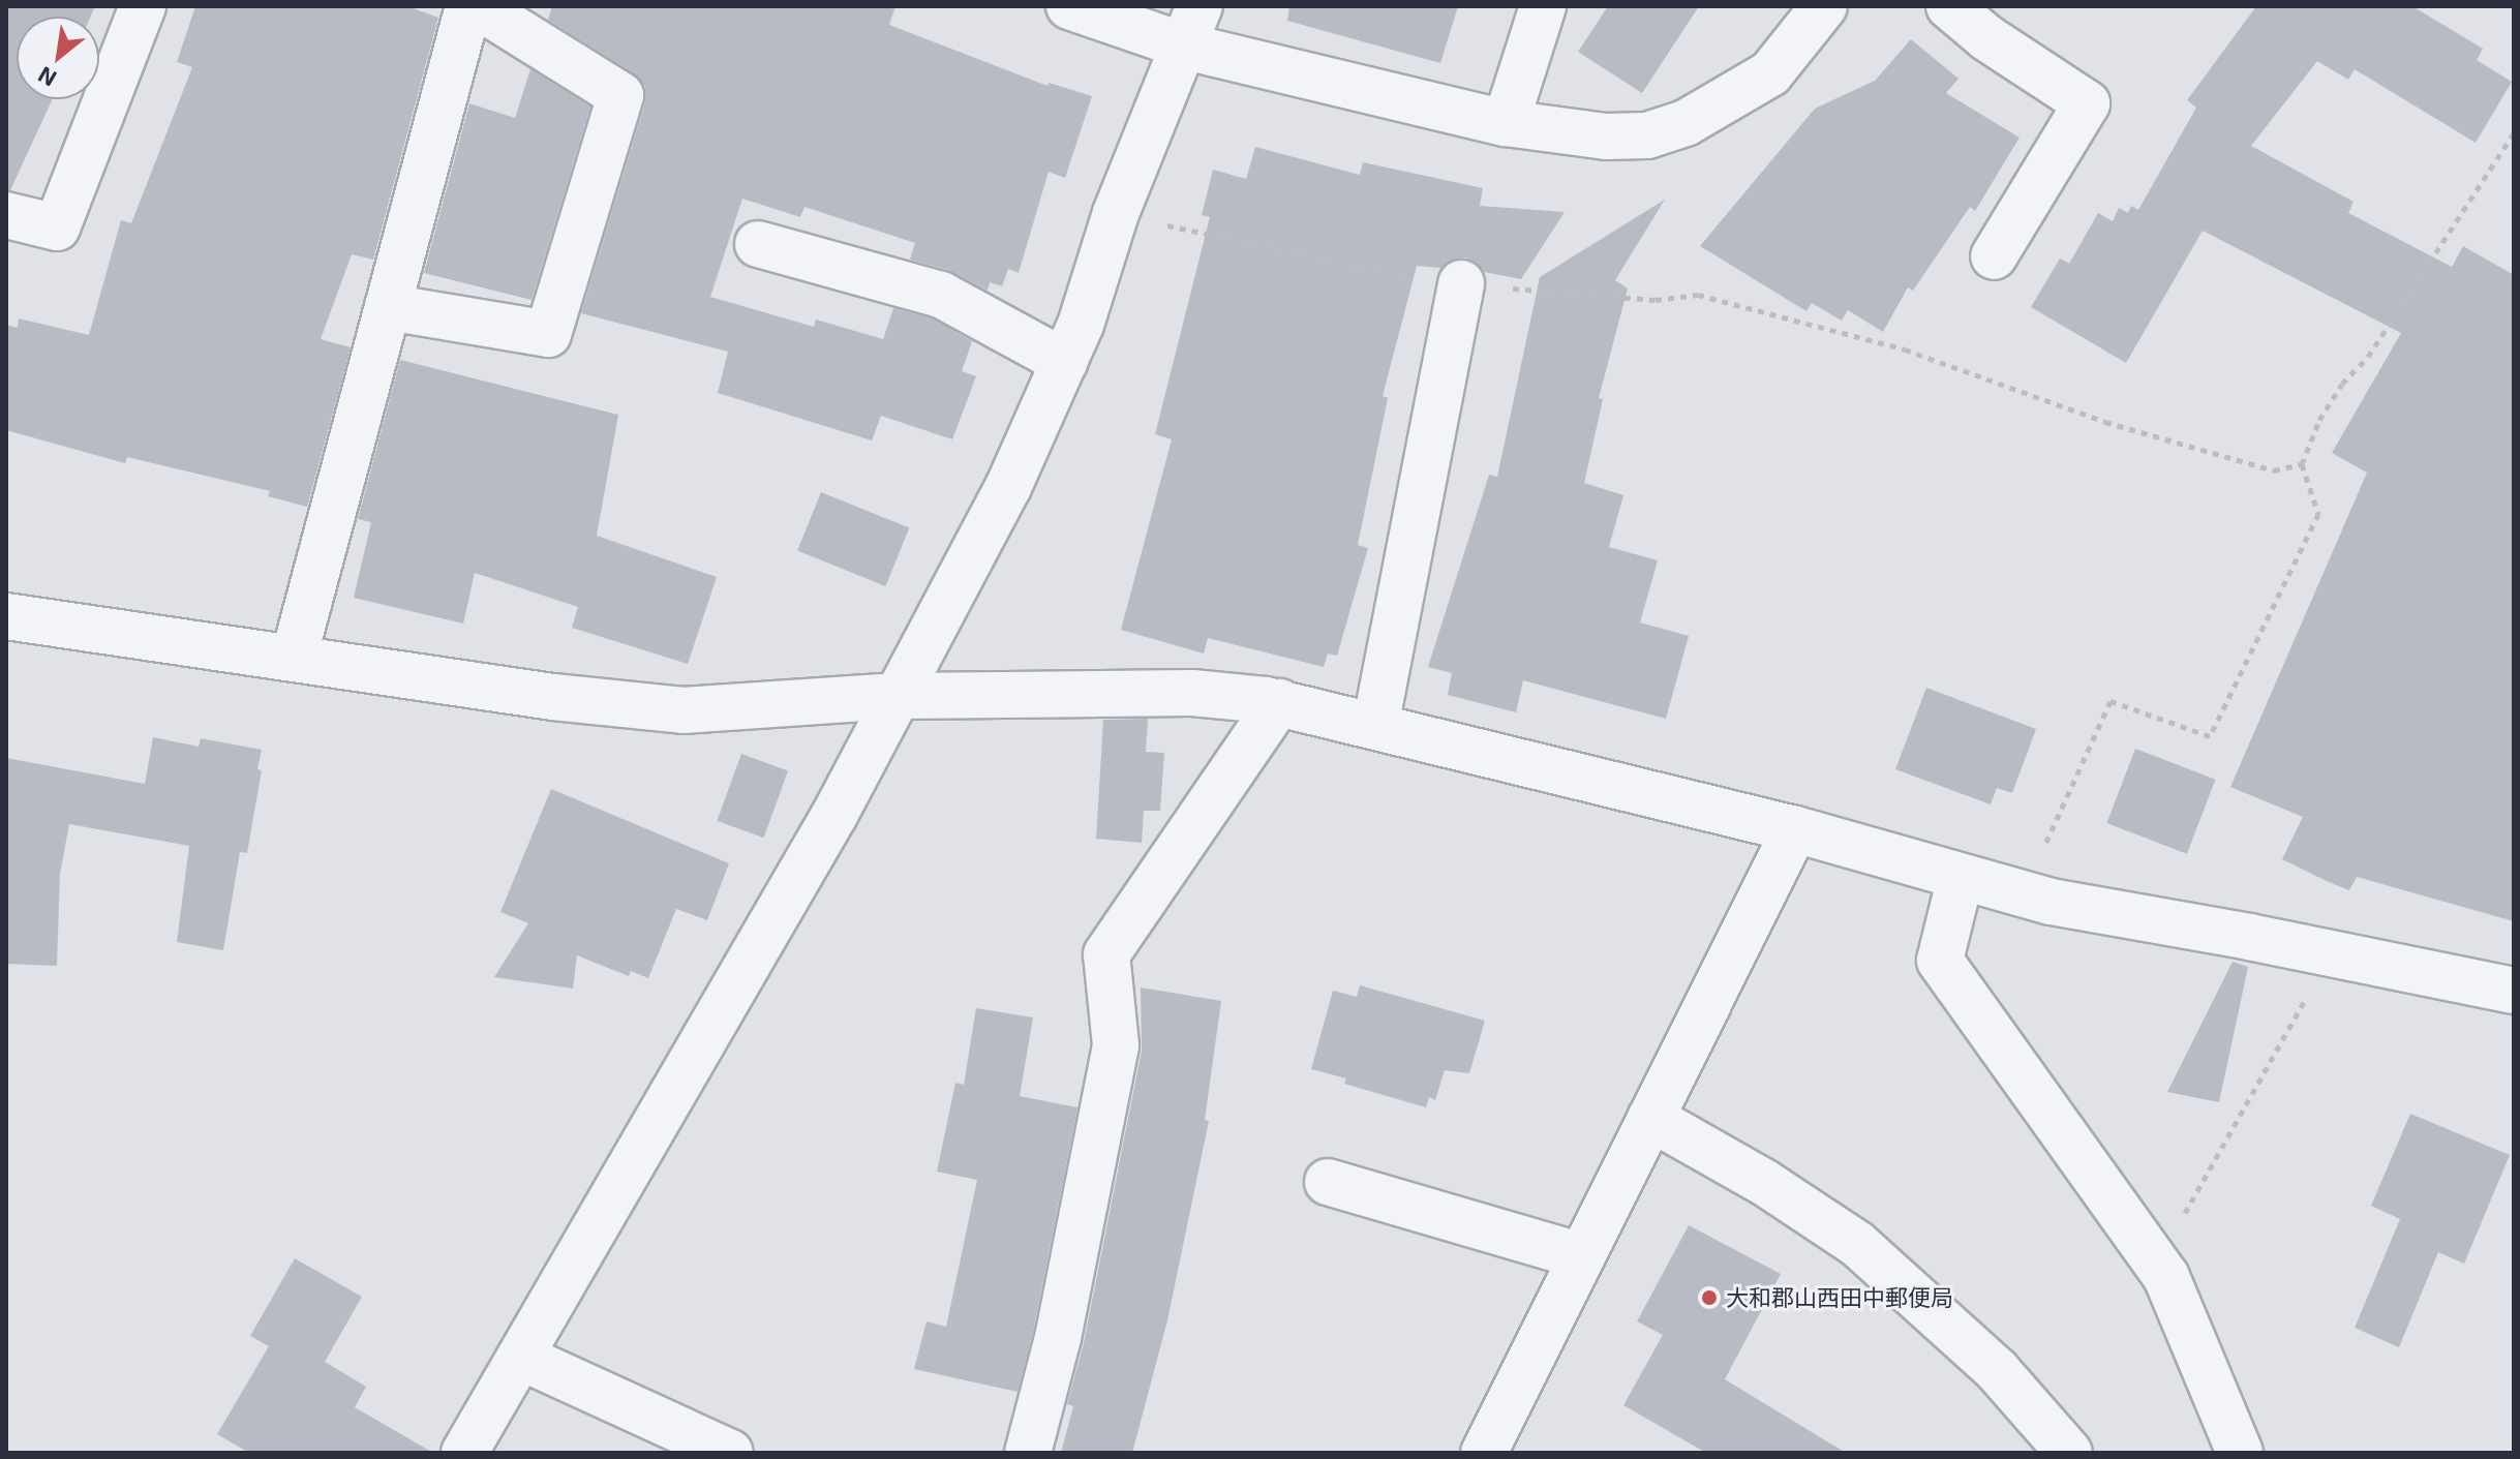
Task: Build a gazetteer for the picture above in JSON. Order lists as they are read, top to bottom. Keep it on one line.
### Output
{"places":["大和郡山西田中郵便局"],"north":"bottom left"}
